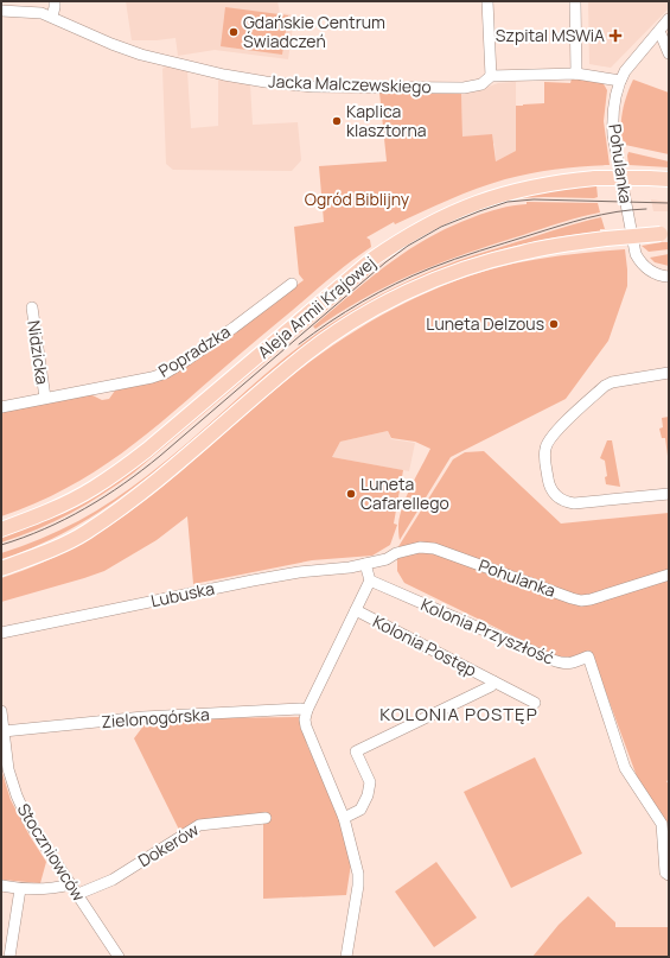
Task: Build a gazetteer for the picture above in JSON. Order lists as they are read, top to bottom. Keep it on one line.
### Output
{"streets":{"main road":["Aleja Armii Krajowej"],"street":["Jacka Malczewskiego","Pohulanka","Popradzka","Nidzicka","Lubuska","Kolonia Przyszłość","Kolonia Postęp","Zielonogórska","Dokerów","Stoczniowców"]},"crossings":[["Jacka Malczewskiego","Pohulanka"],["Pohulanka","Lubuska"],["Popradzka","Nidzicka"],["Zielonogórska","Stoczniowców"],["Dokerów","Stoczniowców"]],"districts":["KOLONIA POSTĘP"],"parks":["Ogród Biblijny"],"places":{"other":["Gdańskie Centrum Świadczeń","Kaplica klasztorna","Luneta Delzous","Luneta Cafarellego"],"health":["Szpital MSWiA"]}}
